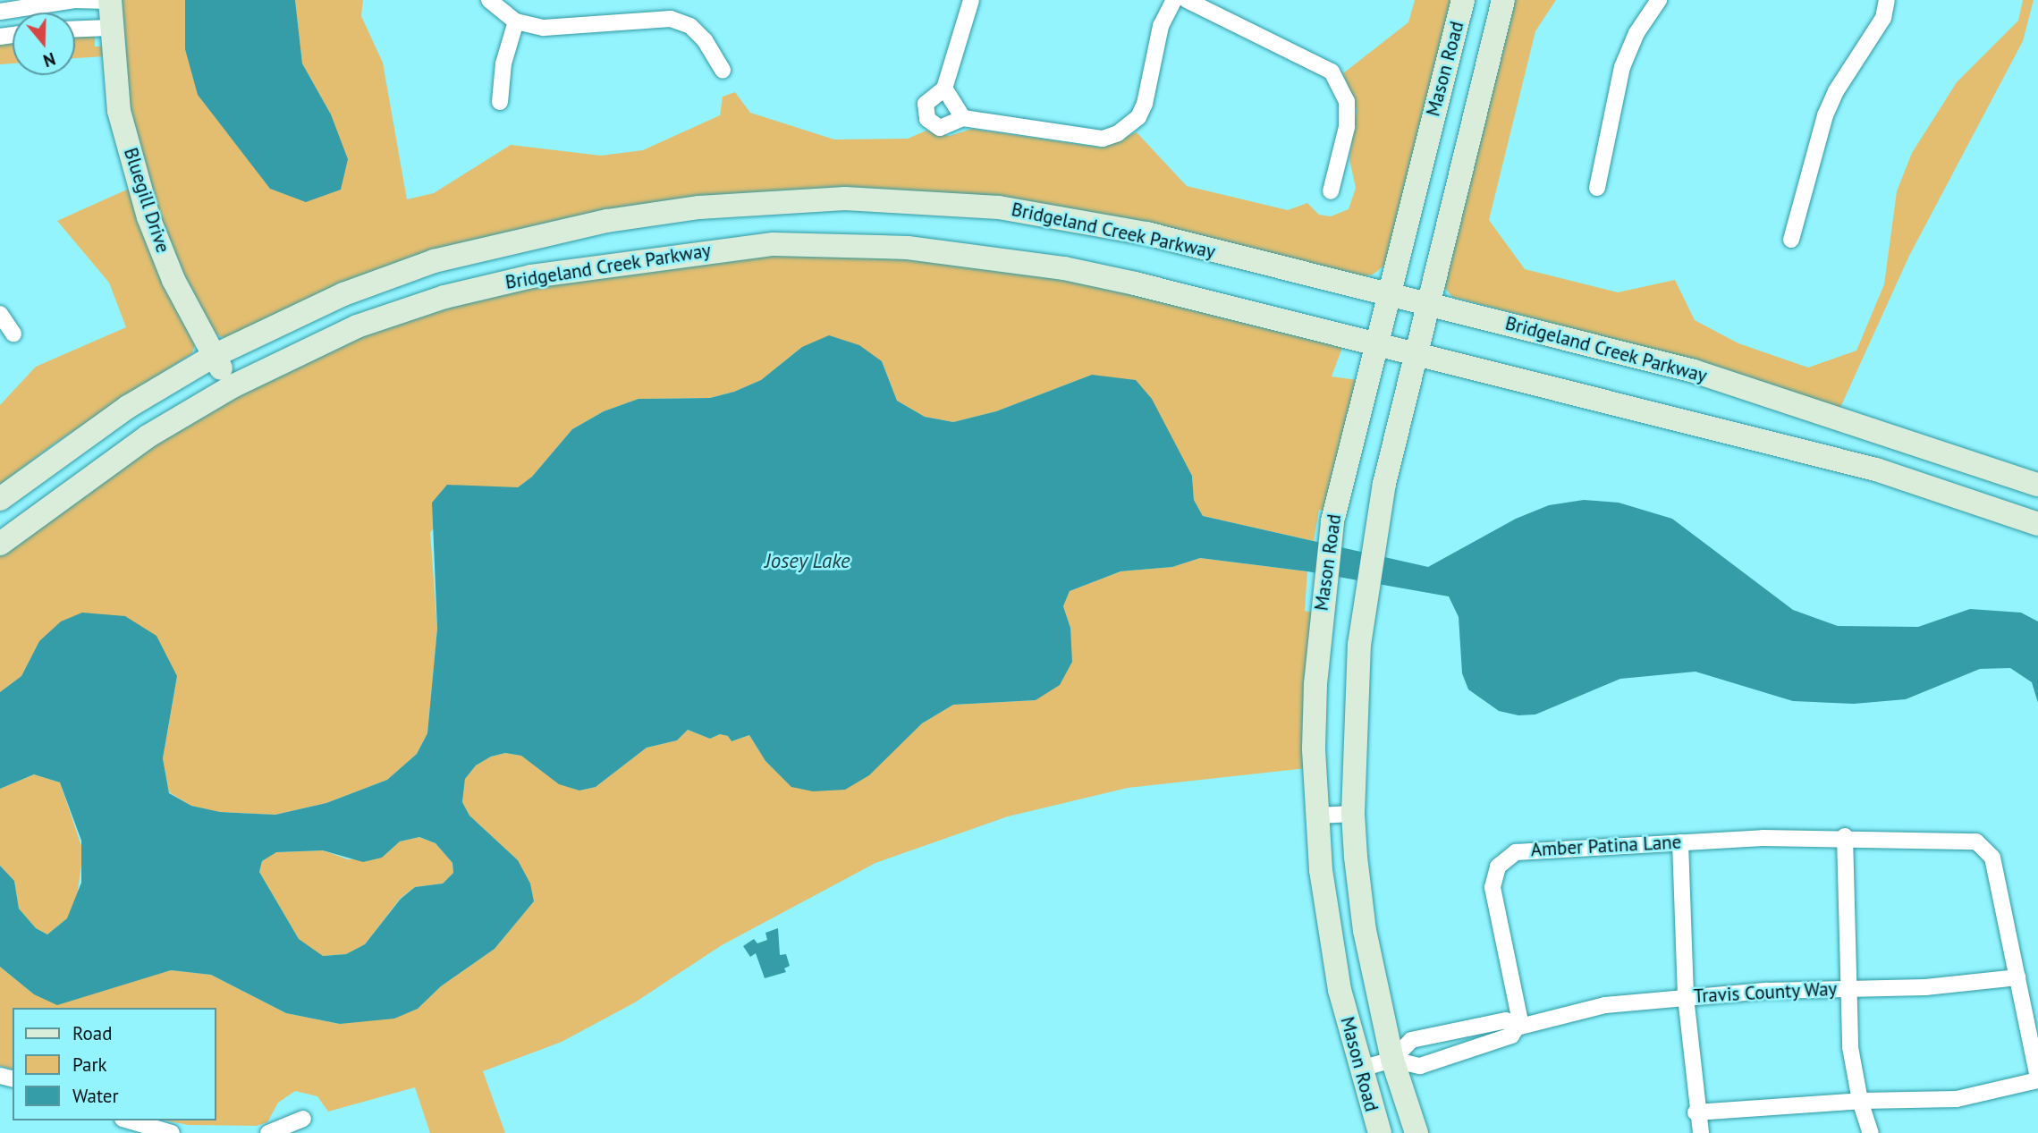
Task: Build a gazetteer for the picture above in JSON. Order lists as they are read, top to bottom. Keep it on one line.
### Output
{"streets":{"main road":["Mason Road","Bluegill Drive","Bridgeland Creek Parkway"],"street":["Amber Patina Lane","Travis County Way"]},"crossings":[["Mason Road","Bridgeland Creek Parkway"],["Mason Road","Travis County Way"],["Bluegill Drive","Bridgeland Creek Parkway"],["Amber Patina Lane","Travis County Way"]],"water":["Josey Lake"],"legend":["Road","Park","Water"],"north":"bottom"}
